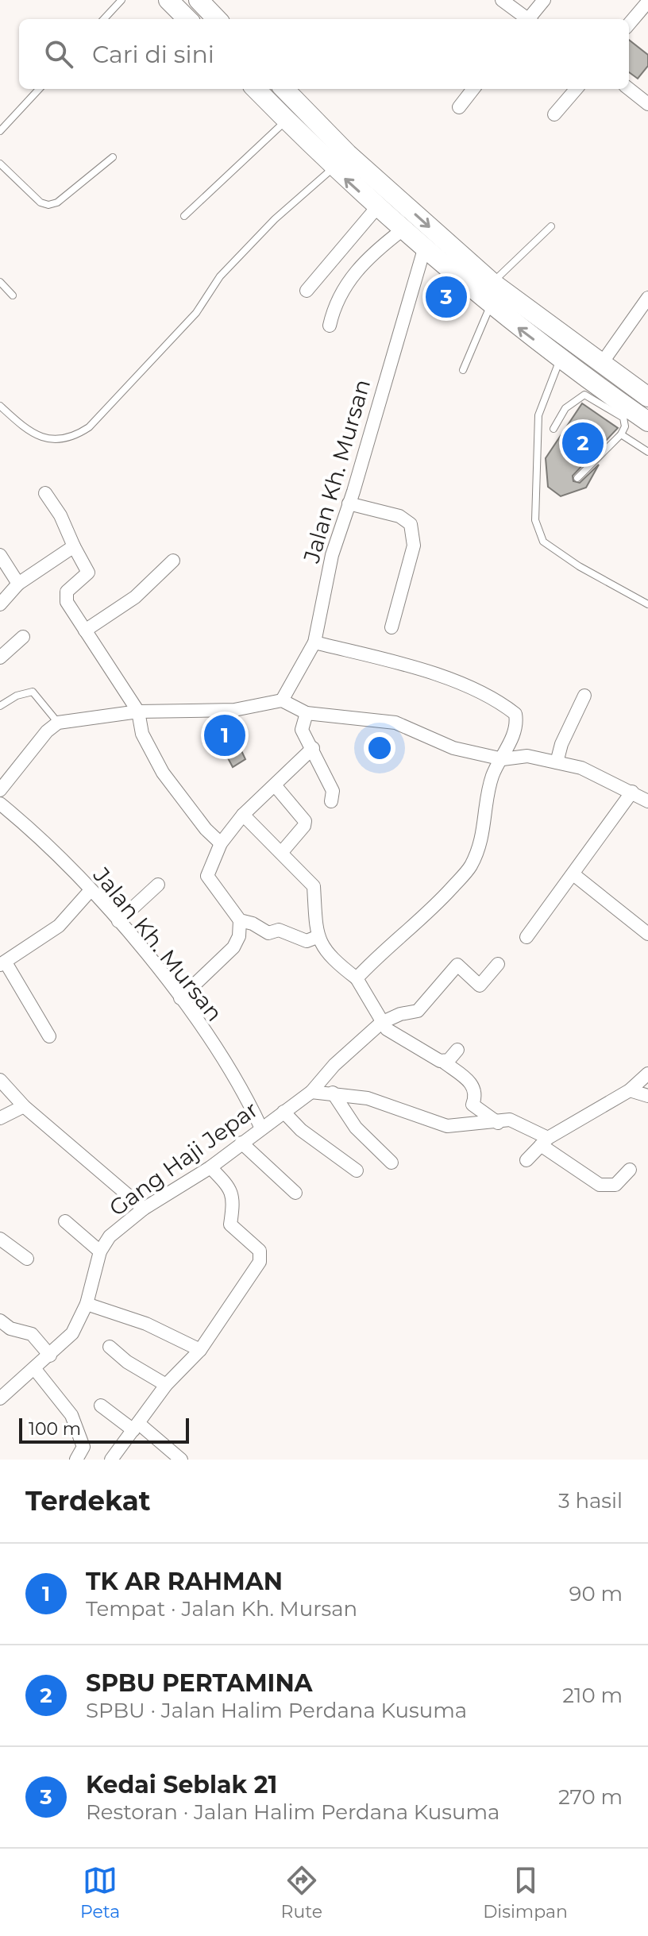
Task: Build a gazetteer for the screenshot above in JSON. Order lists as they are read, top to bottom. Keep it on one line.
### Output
{"streets":{"street":["Jalan Kh. Mursan","Gang Haji Jepar"]},"crossings":[["Jalan Kh. Mursan","Gang Haji Jepar"]],"scale_bar":"100 m","page":{"search":"Cari di sini","pins":["3","2","1"],"scale":"100 m","heading":["Terdekat","3 hasil"],"list":[{"mark":"1","name":"TK AR RAHMAN","note":"Tempat · Jalan Kh. Mursan","value":"90 m"},{"mark":"2","name":"SPBU PERTAMINA","note":"SPBU · Jalan Halim Perdana Kusuma","value":"210 m"},{"mark":"3","name":"Kedai Seblak 21","note":"Restoran · Jalan Halim Perdana Kusuma","value":"270 m"}],"nav":["Peta","Rute","Disimpan"]}}
